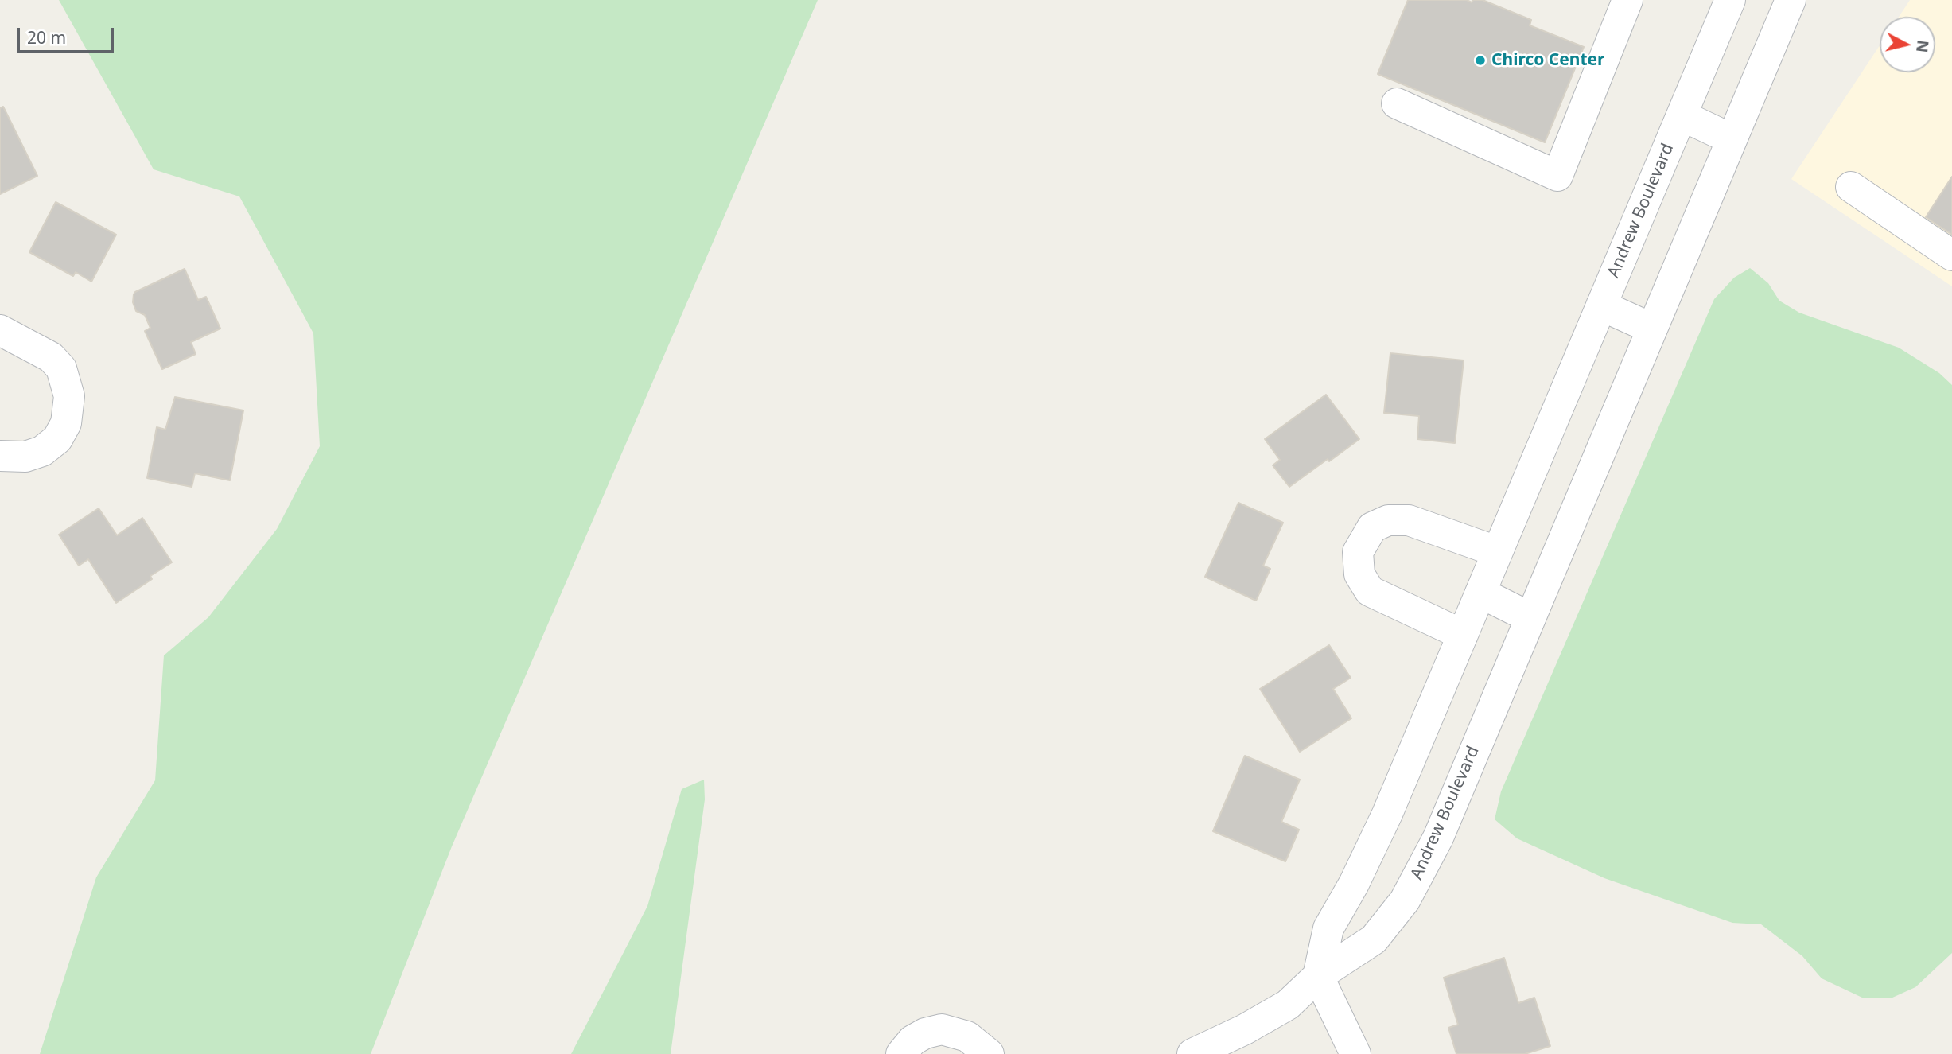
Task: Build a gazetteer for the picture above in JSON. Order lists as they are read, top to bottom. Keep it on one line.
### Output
{"streets":{"street":["Andrew Boulevard"]},"places":["Chirco Center"],"scale_bar":"20 m","north":"right"}
